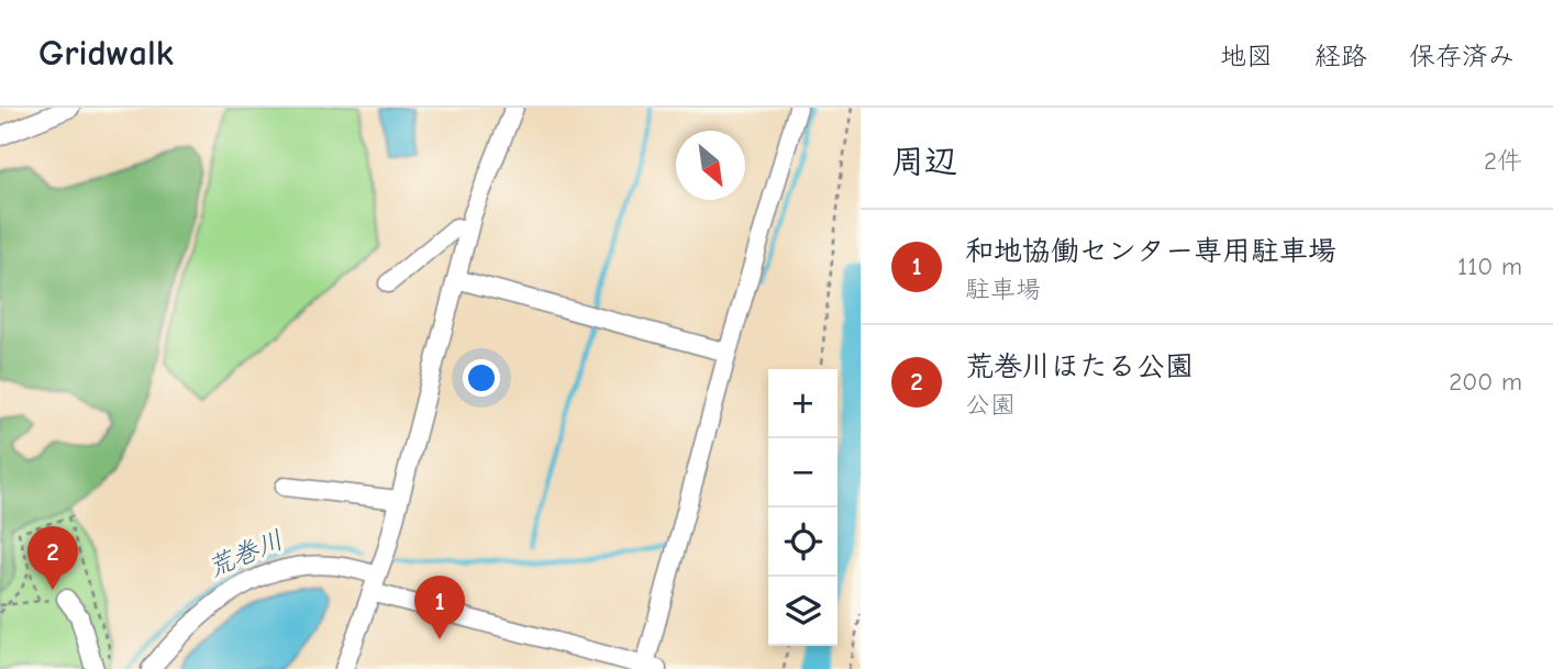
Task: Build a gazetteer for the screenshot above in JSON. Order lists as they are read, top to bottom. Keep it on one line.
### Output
{"water":["荒巻川"],"north":"bottom right","page":{"header":"Gridwalk","nav":["地図","経路","保存済み"],"heading":["周辺","2件"],"list":[{"mark":"1","name":"和地協働センター専用駐車場","note":"駐車場","value":"110 m"},{"mark":"2","name":"荒巻川ほたる公園","note":"公園","value":"200 m"}],"map_buttons":["+","−"],"pins":["2","1"]}}
